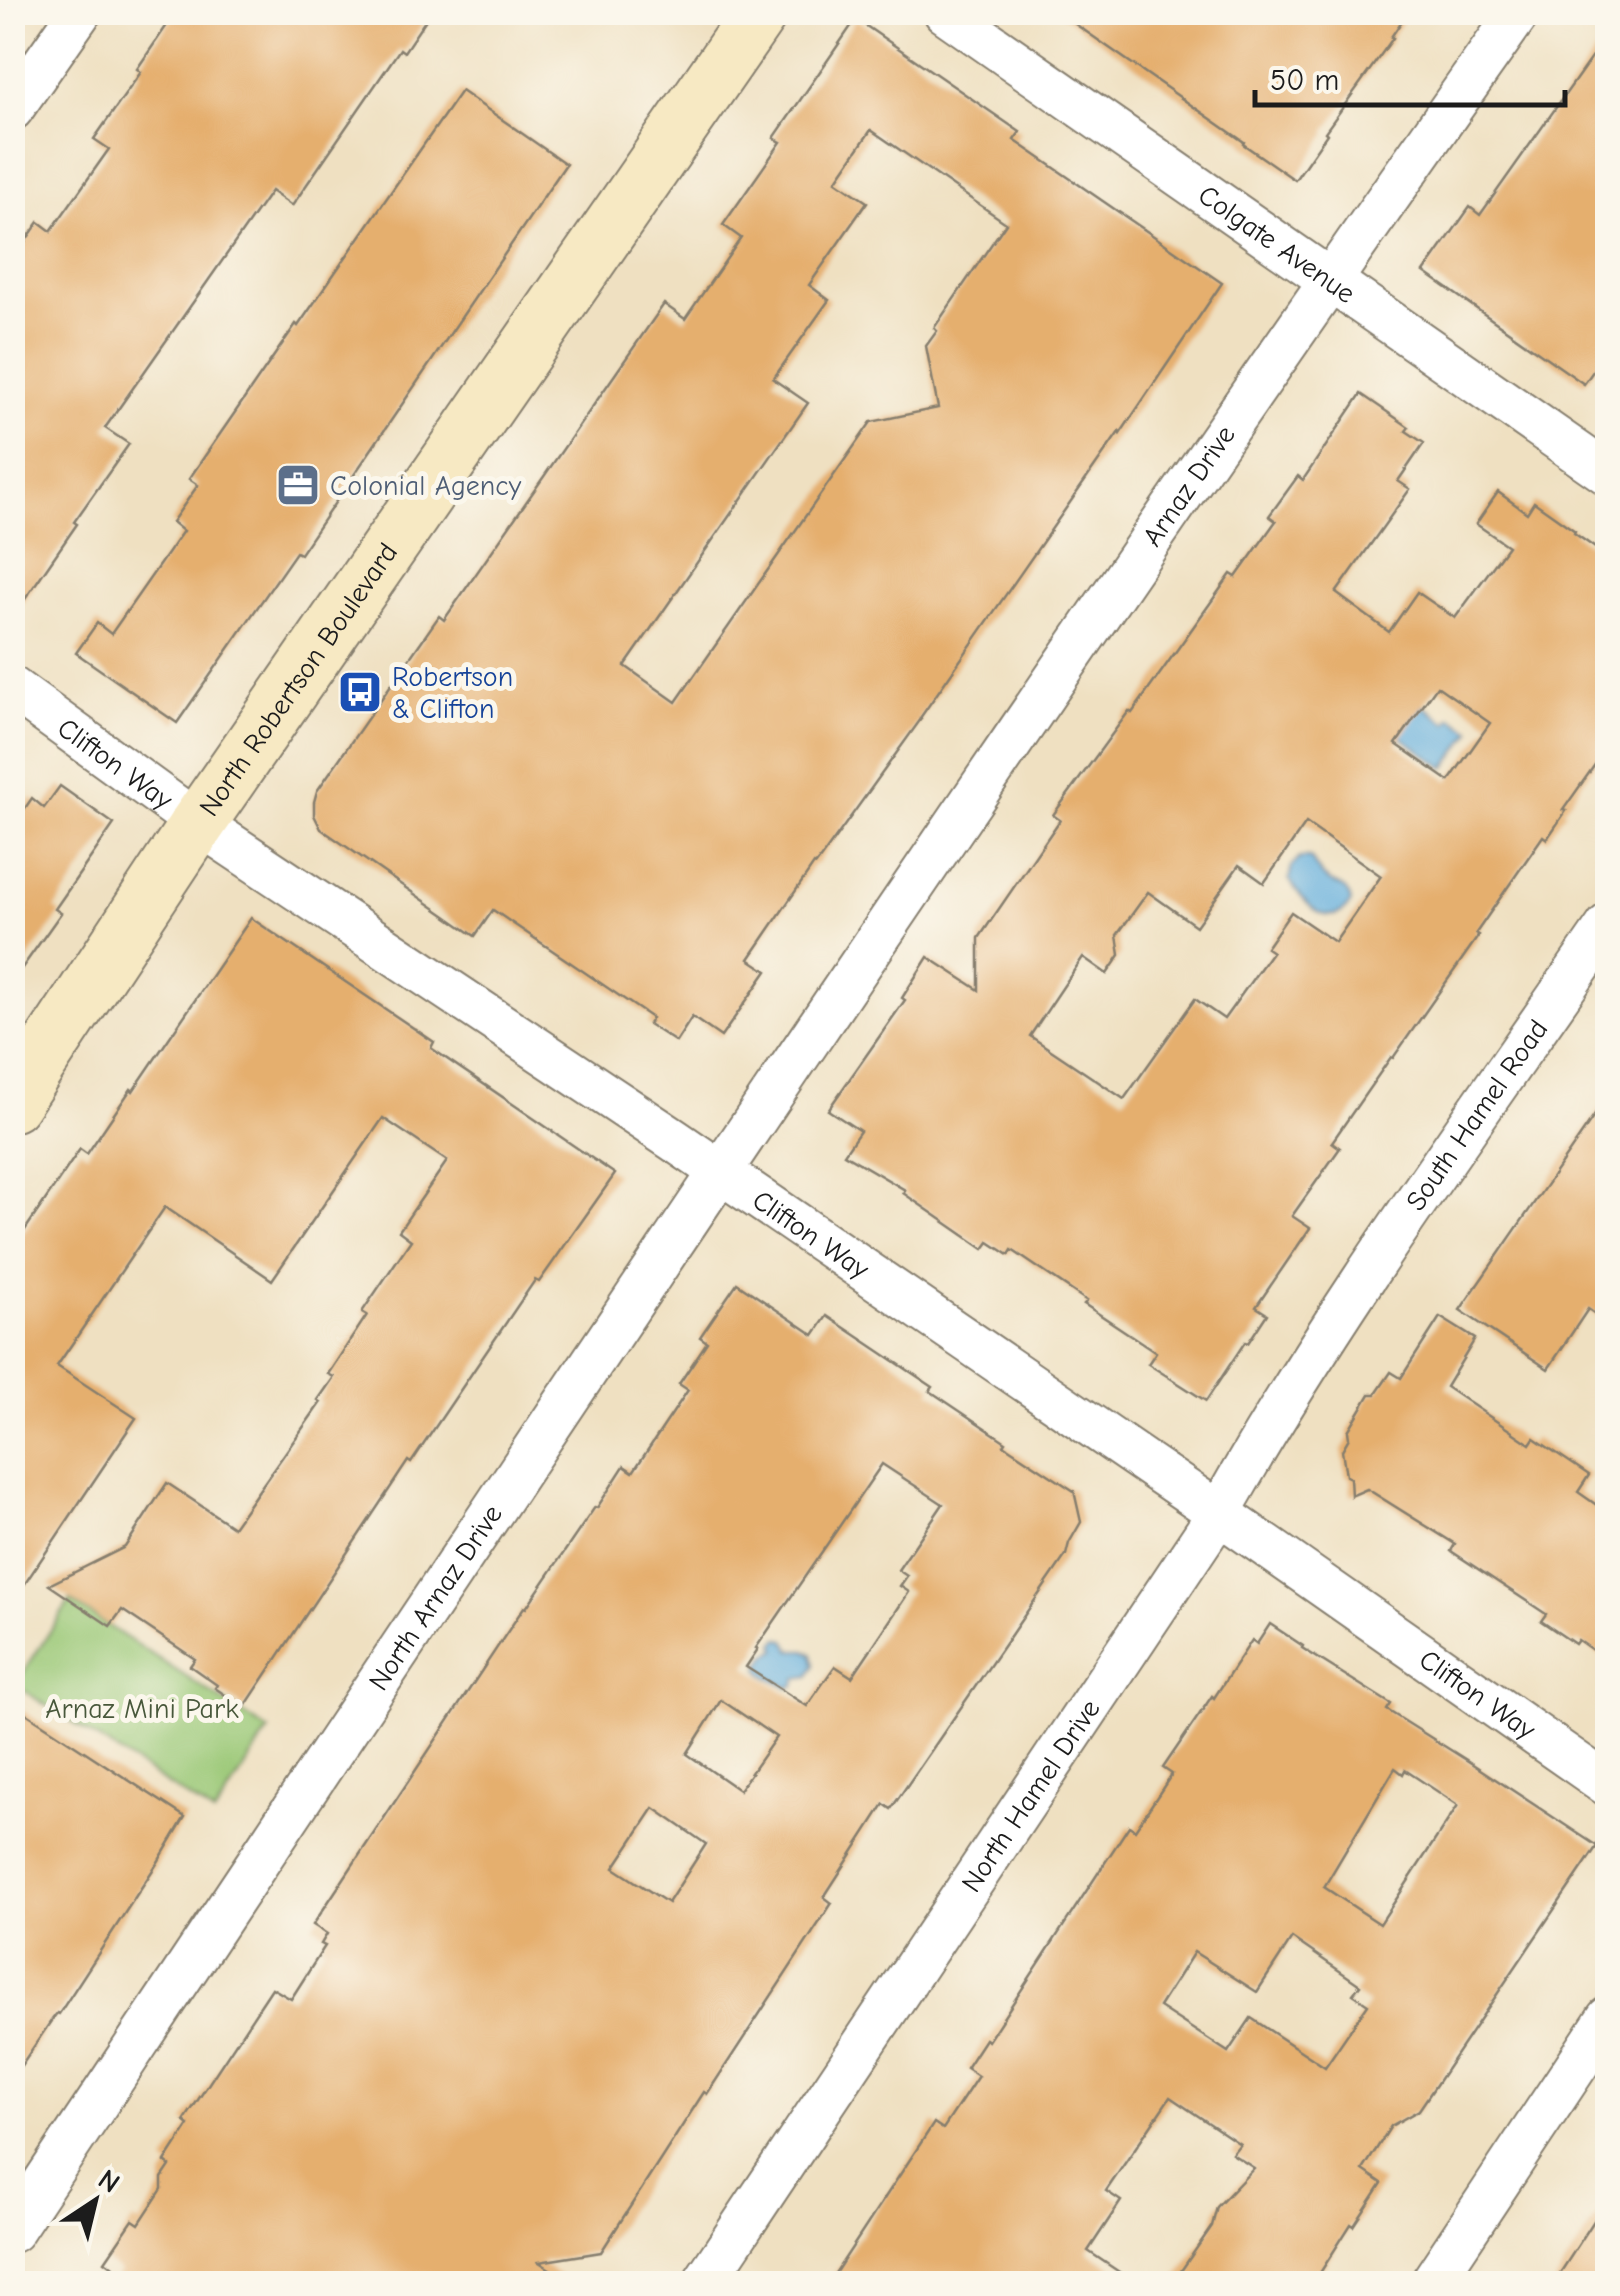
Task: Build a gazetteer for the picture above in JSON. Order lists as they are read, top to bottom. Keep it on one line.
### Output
{"streets":{"main road":["North Robertson Boulevard"],"street":["Colgate Avenue","Arnaz Drive","Clifton Way","South Hamel Road","North Arnaz Drive","North Hamel Drive"]},"crossings":[["Colgate Avenue","Arnaz Drive"],["Arnaz Drive","North Arnaz Drive"],["North Robertson Boulevard","Clifton Way"],["Clifton Way","North Arnaz Drive"],["Clifton Way","North Hamel Drive"],["South Hamel Road","North Hamel Drive"]],"parks":["Arnaz Mini Park"],"places":{"office":["Colonial Agency"],"bus stop":["Robertson & Clifton"]},"scale_bar":"50 m","north":"top right"}
